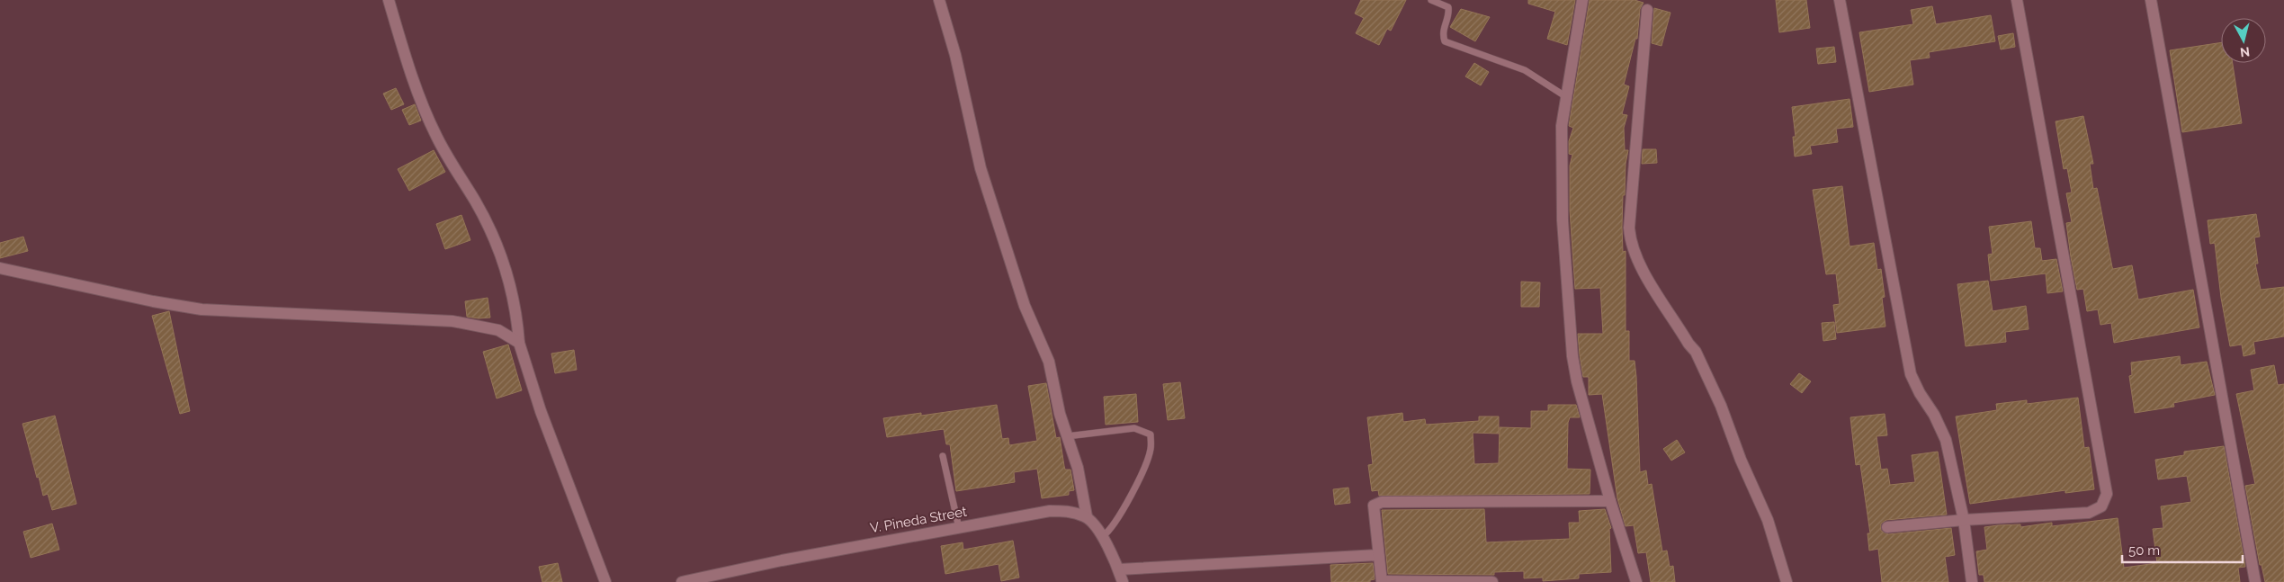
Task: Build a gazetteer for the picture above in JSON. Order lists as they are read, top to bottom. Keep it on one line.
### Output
{"streets":{"street":["V. Pineda Street"]},"scale_bar":"50 m","north":"bottom"}
